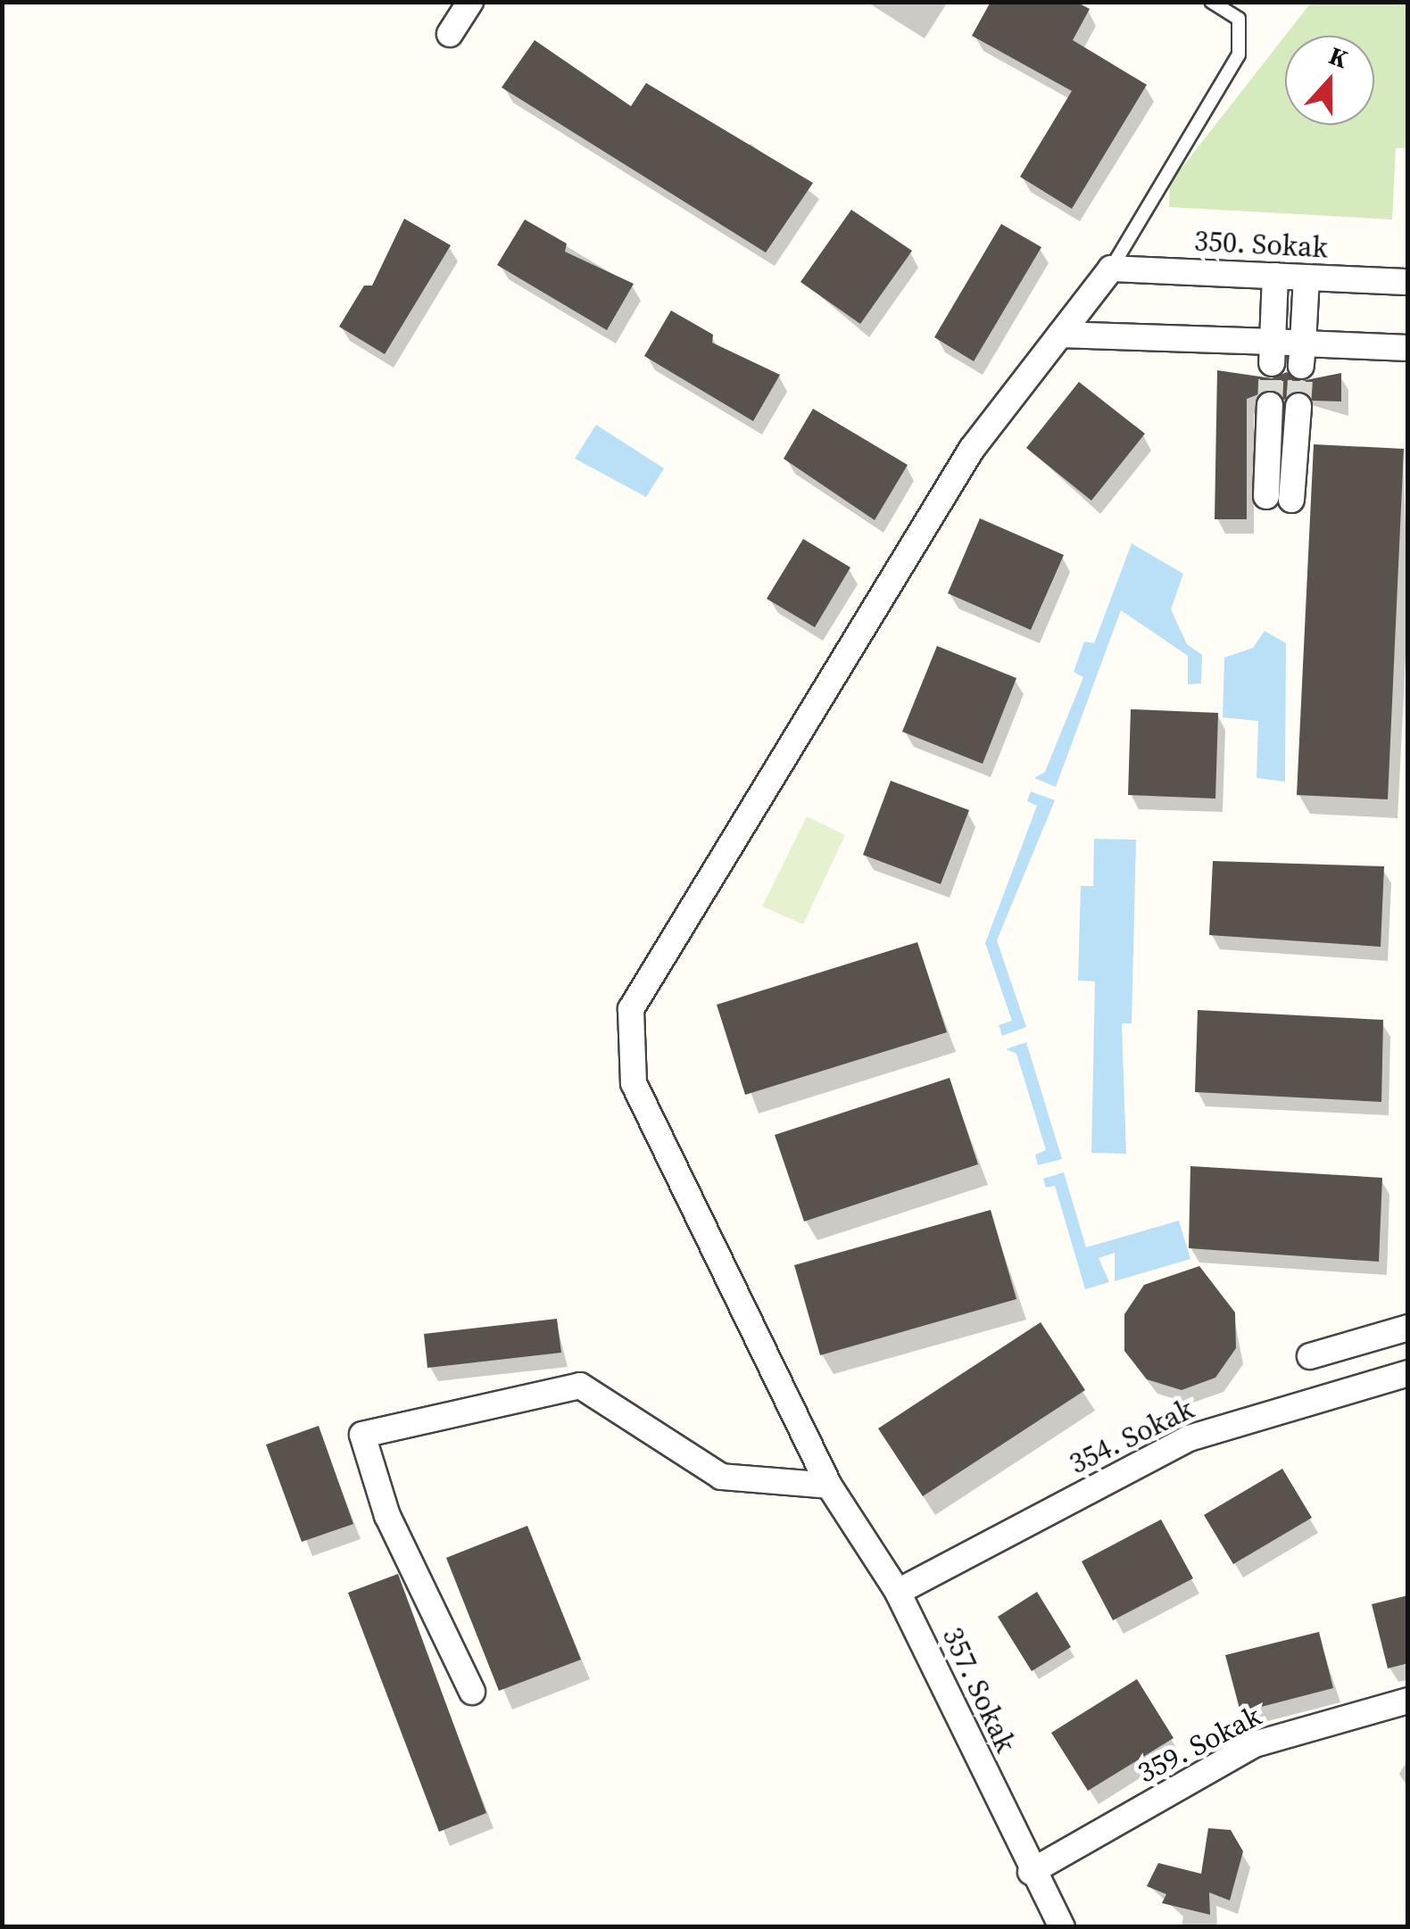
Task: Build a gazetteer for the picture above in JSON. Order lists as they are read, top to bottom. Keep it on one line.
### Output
{"streets":{"street":["350. Sokak","354. Sokak","357. Sokak","359. Sokak"]},"crossings":[["350. Sokak","357. Sokak"],["354. Sokak","357. Sokak"],["357. Sokak","359. Sokak"]],"north":"top"}
